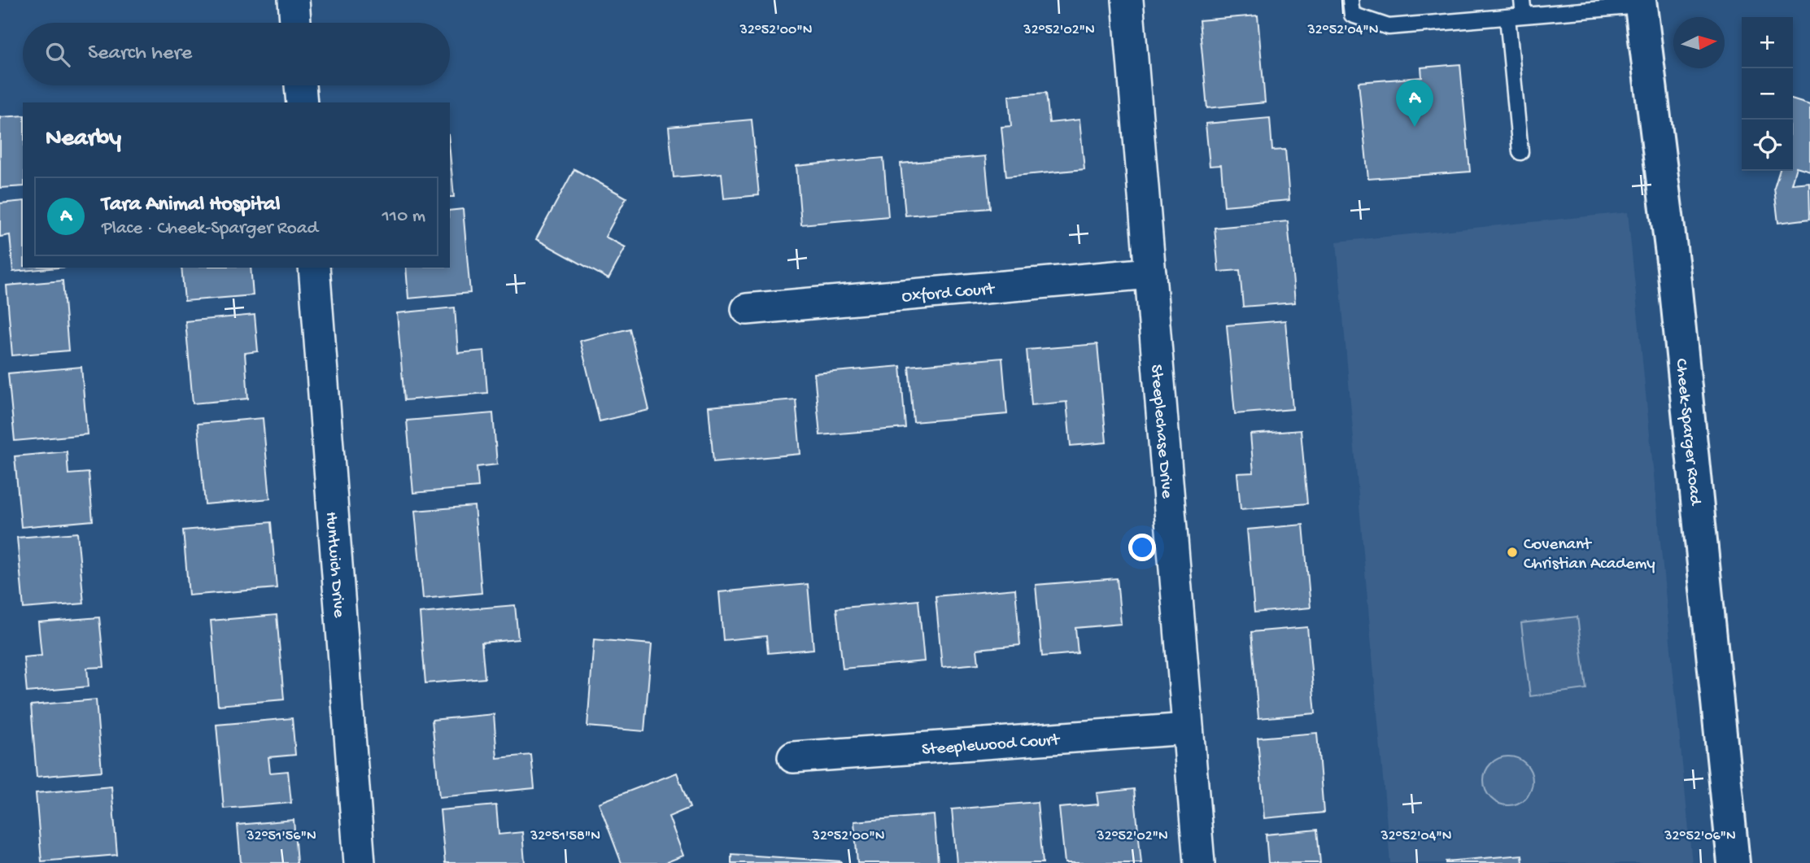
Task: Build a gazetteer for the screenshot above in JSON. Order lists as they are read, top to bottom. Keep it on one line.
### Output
{"streets":{"main road":["Cheek-Sparger Road"],"street":["Oxford Court","Steeplechase Drive","Huntwich Drive","Steeplewood Court"]},"crossings":[["Oxford Court","Steeplechase Drive"],["Steeplechase Drive","Steeplewood Court"]],"places":["Covenant Christian Academy"],"north":"right","page":{"map_buttons":["+","−"],"search":"Search here","pins":"A","heading":"Nearby","list":[{"mark":"A","name":"Tara Animal Hospital","note":"Place · Cheek-Sparger Road","value":"110 m"}]},"coordinates":["32°52'00\"N","32°52'02\"N","32°52'04\"N","32°51'56\"N","32°51'58\"N","32°52'06\"N"]}
